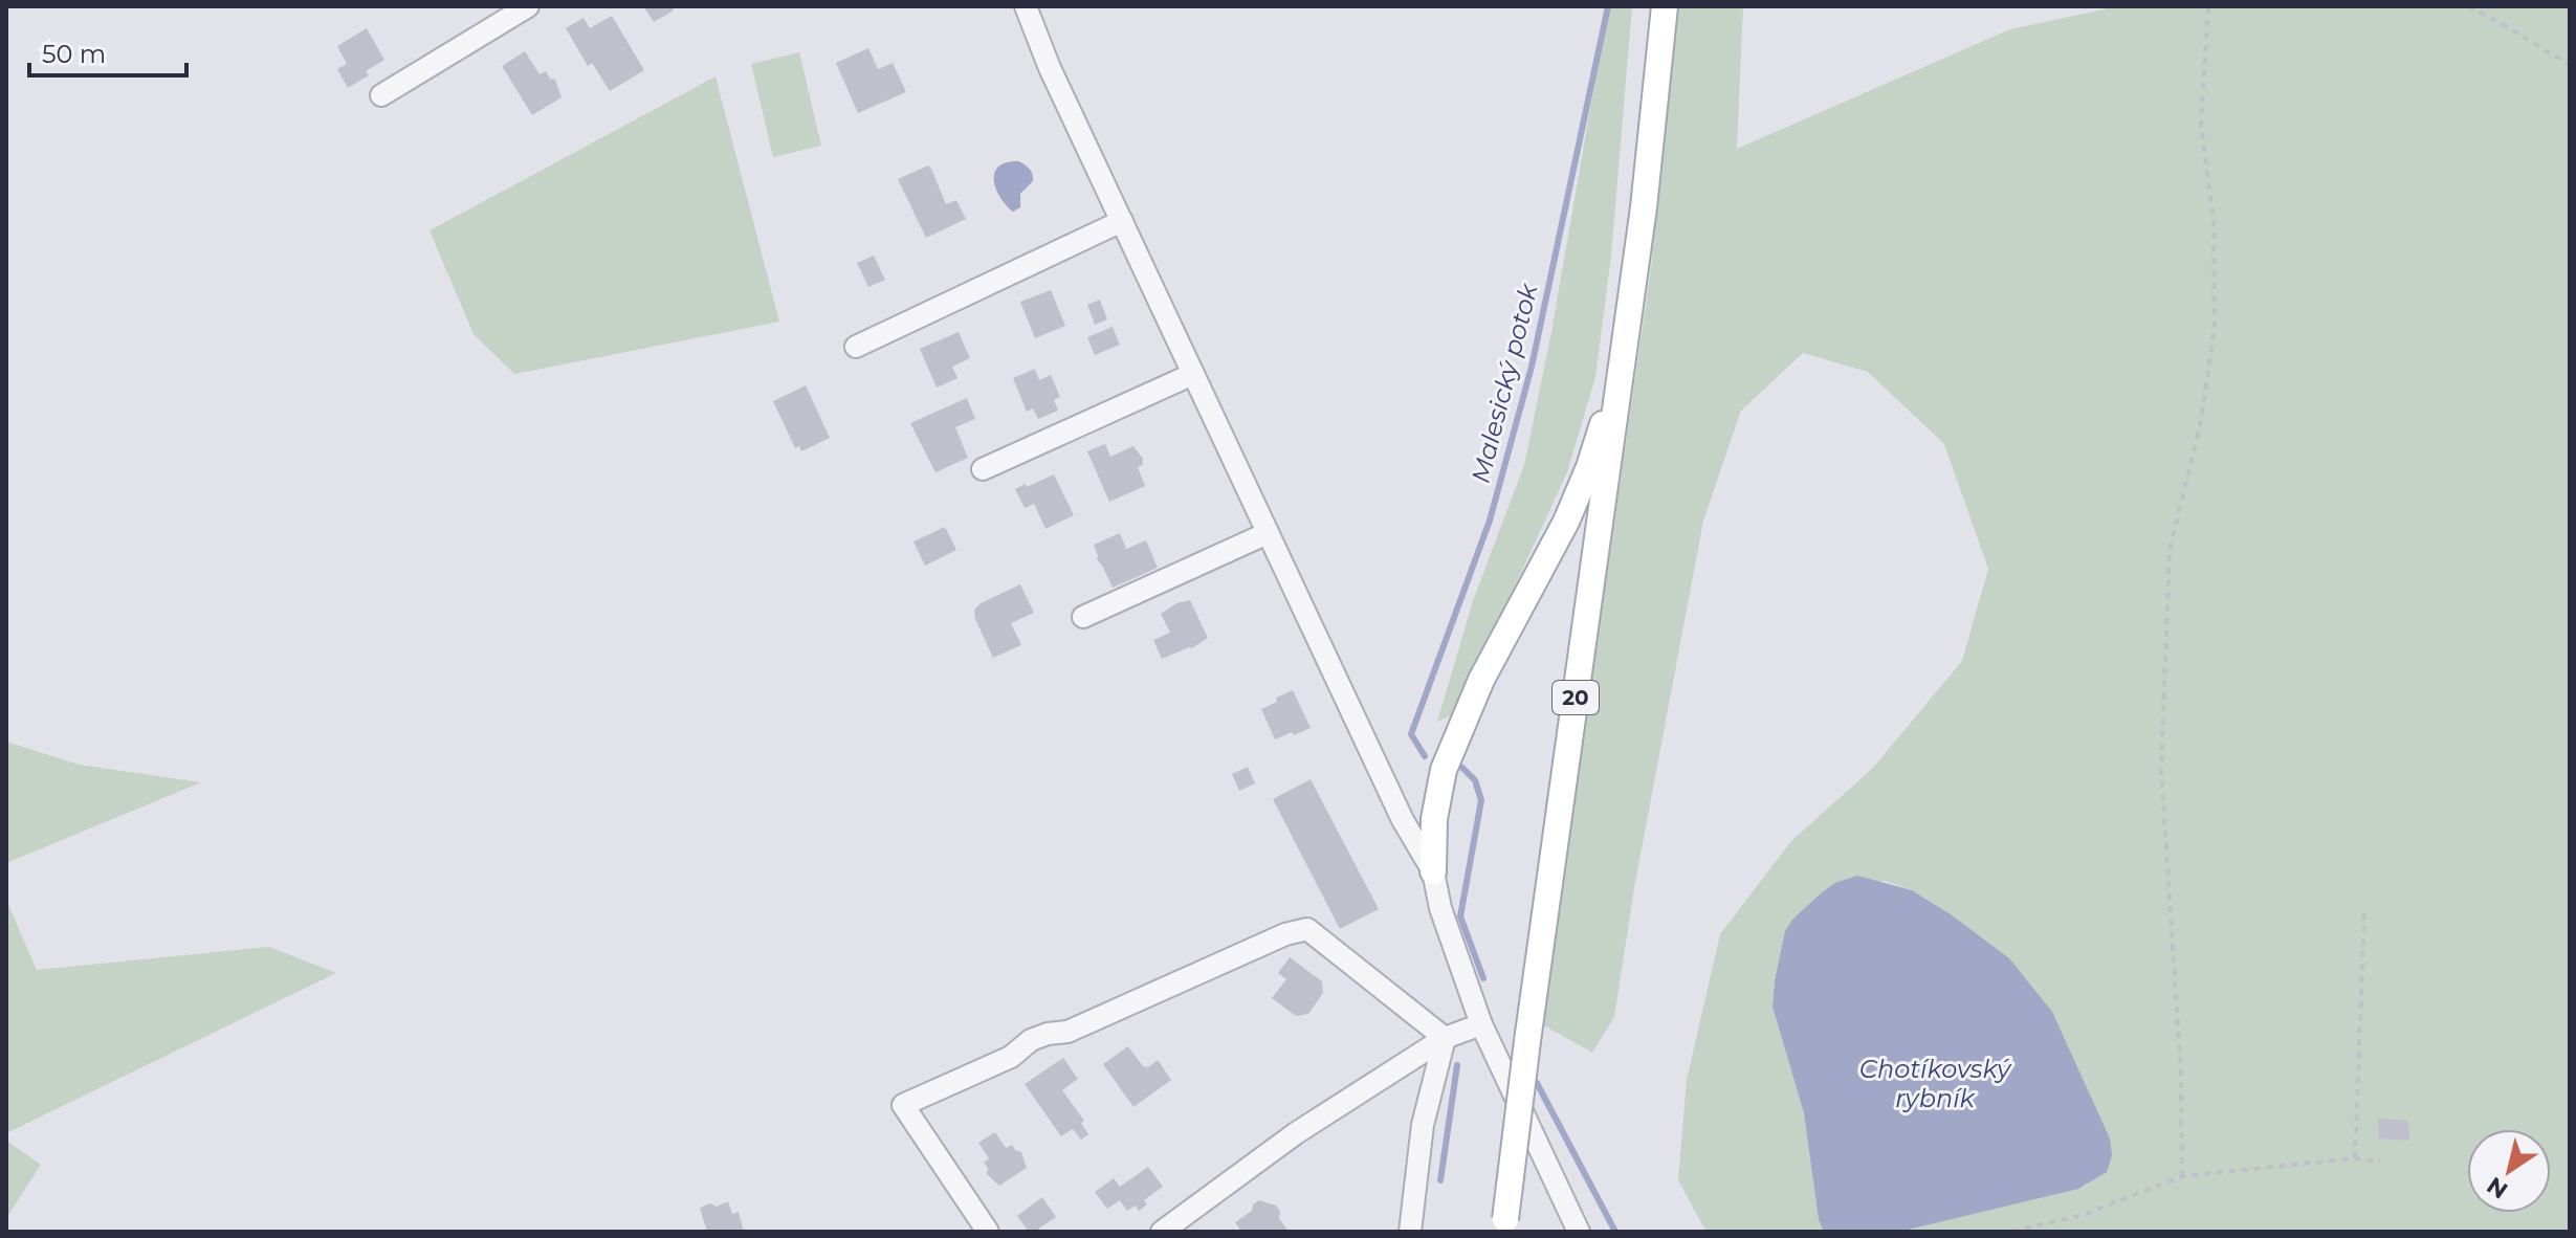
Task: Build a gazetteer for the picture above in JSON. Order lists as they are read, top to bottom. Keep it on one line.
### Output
{"streets":{"main road":["20"]},"water":["Malesický potok","Chotíkovský rybník"],"scale_bar":"50 m","north":"bottom left"}
